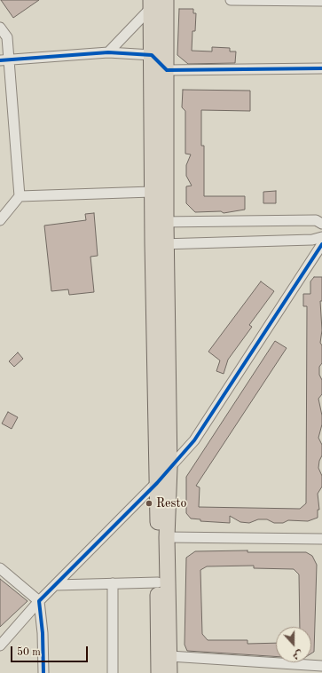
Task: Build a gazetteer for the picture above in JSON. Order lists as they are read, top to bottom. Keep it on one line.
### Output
{"places":["Resto"],"scale_bar":"50 m","north":"bottom"}
